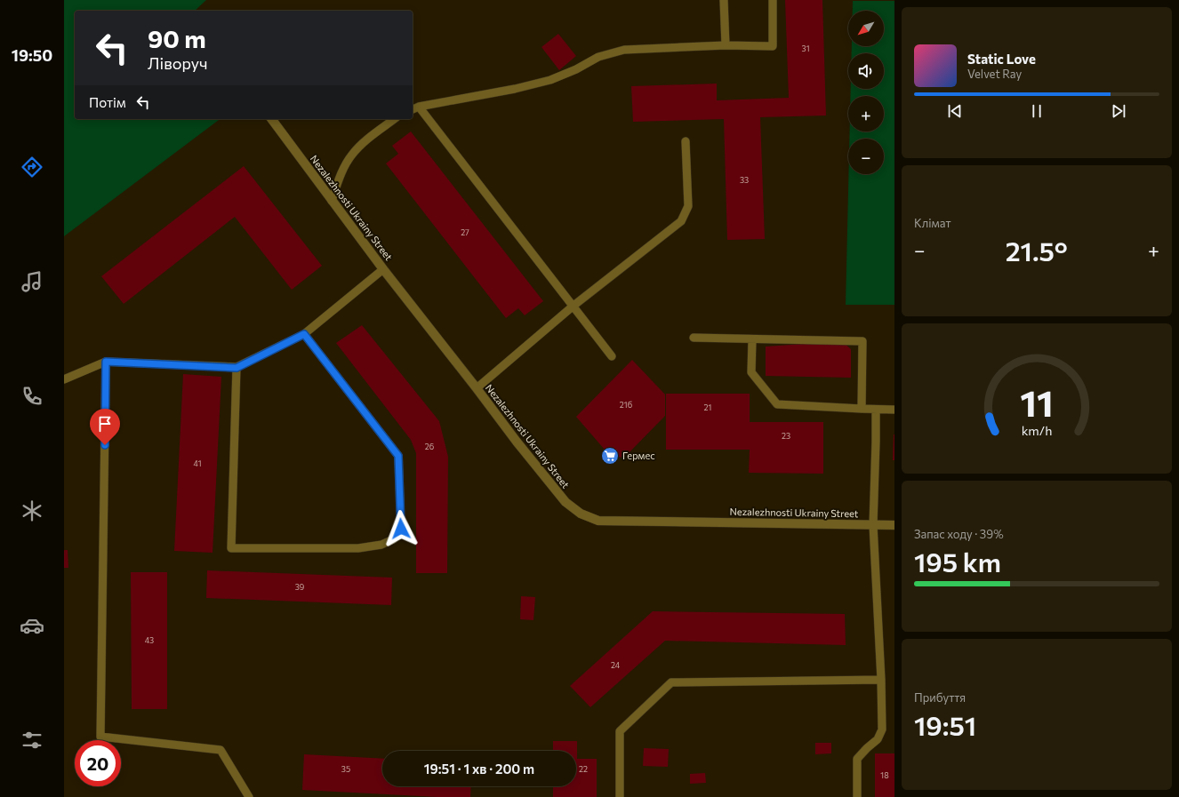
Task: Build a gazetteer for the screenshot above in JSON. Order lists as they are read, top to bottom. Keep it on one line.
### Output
{"streets":{"street":["Nezalezhnosti Ukrainy Street"]},"places":{"supermarket":["Гермес"]},"house_numbers":["31","33","27","21б","21","23","26","41","39","43","24","35","22","18"],"north":"bottom left","page":{"tabs":"19:50","map_buttons":["+","−"],"turn":["90 m","Ліворуч"],"song":["Static Love","Velvet Ray"],"then":"Потім","tile":["Клімат",["Запас ходу · 39%","195 km"],["Прибуття","19:51"]],"heat":["−","21.5°","+"],"limit":"20","trip":"19:51 · 1 хв · 200 m","gauge":["11","km/h"]}}
